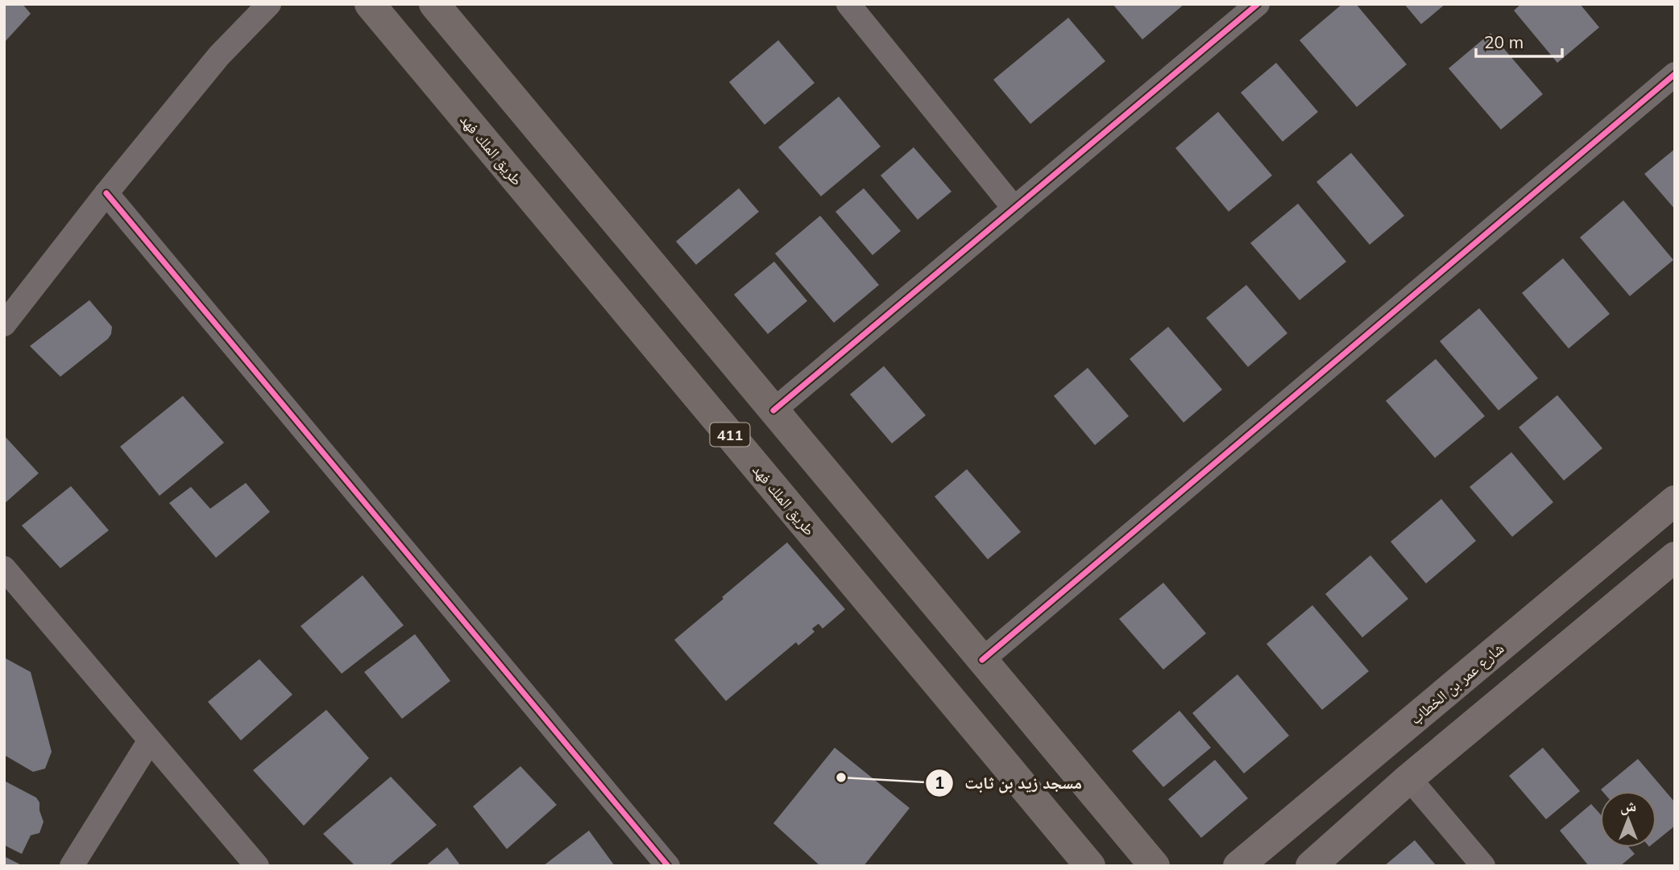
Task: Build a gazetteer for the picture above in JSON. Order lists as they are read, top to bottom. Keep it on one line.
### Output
{"streets":{"main road":["طريق الملك فهد","411"],"street":["شارع عمر بن الخطاب"]},"places":["مسجد زيد بن ثابت"],"scale_bar":"20 m","north":"top"}
